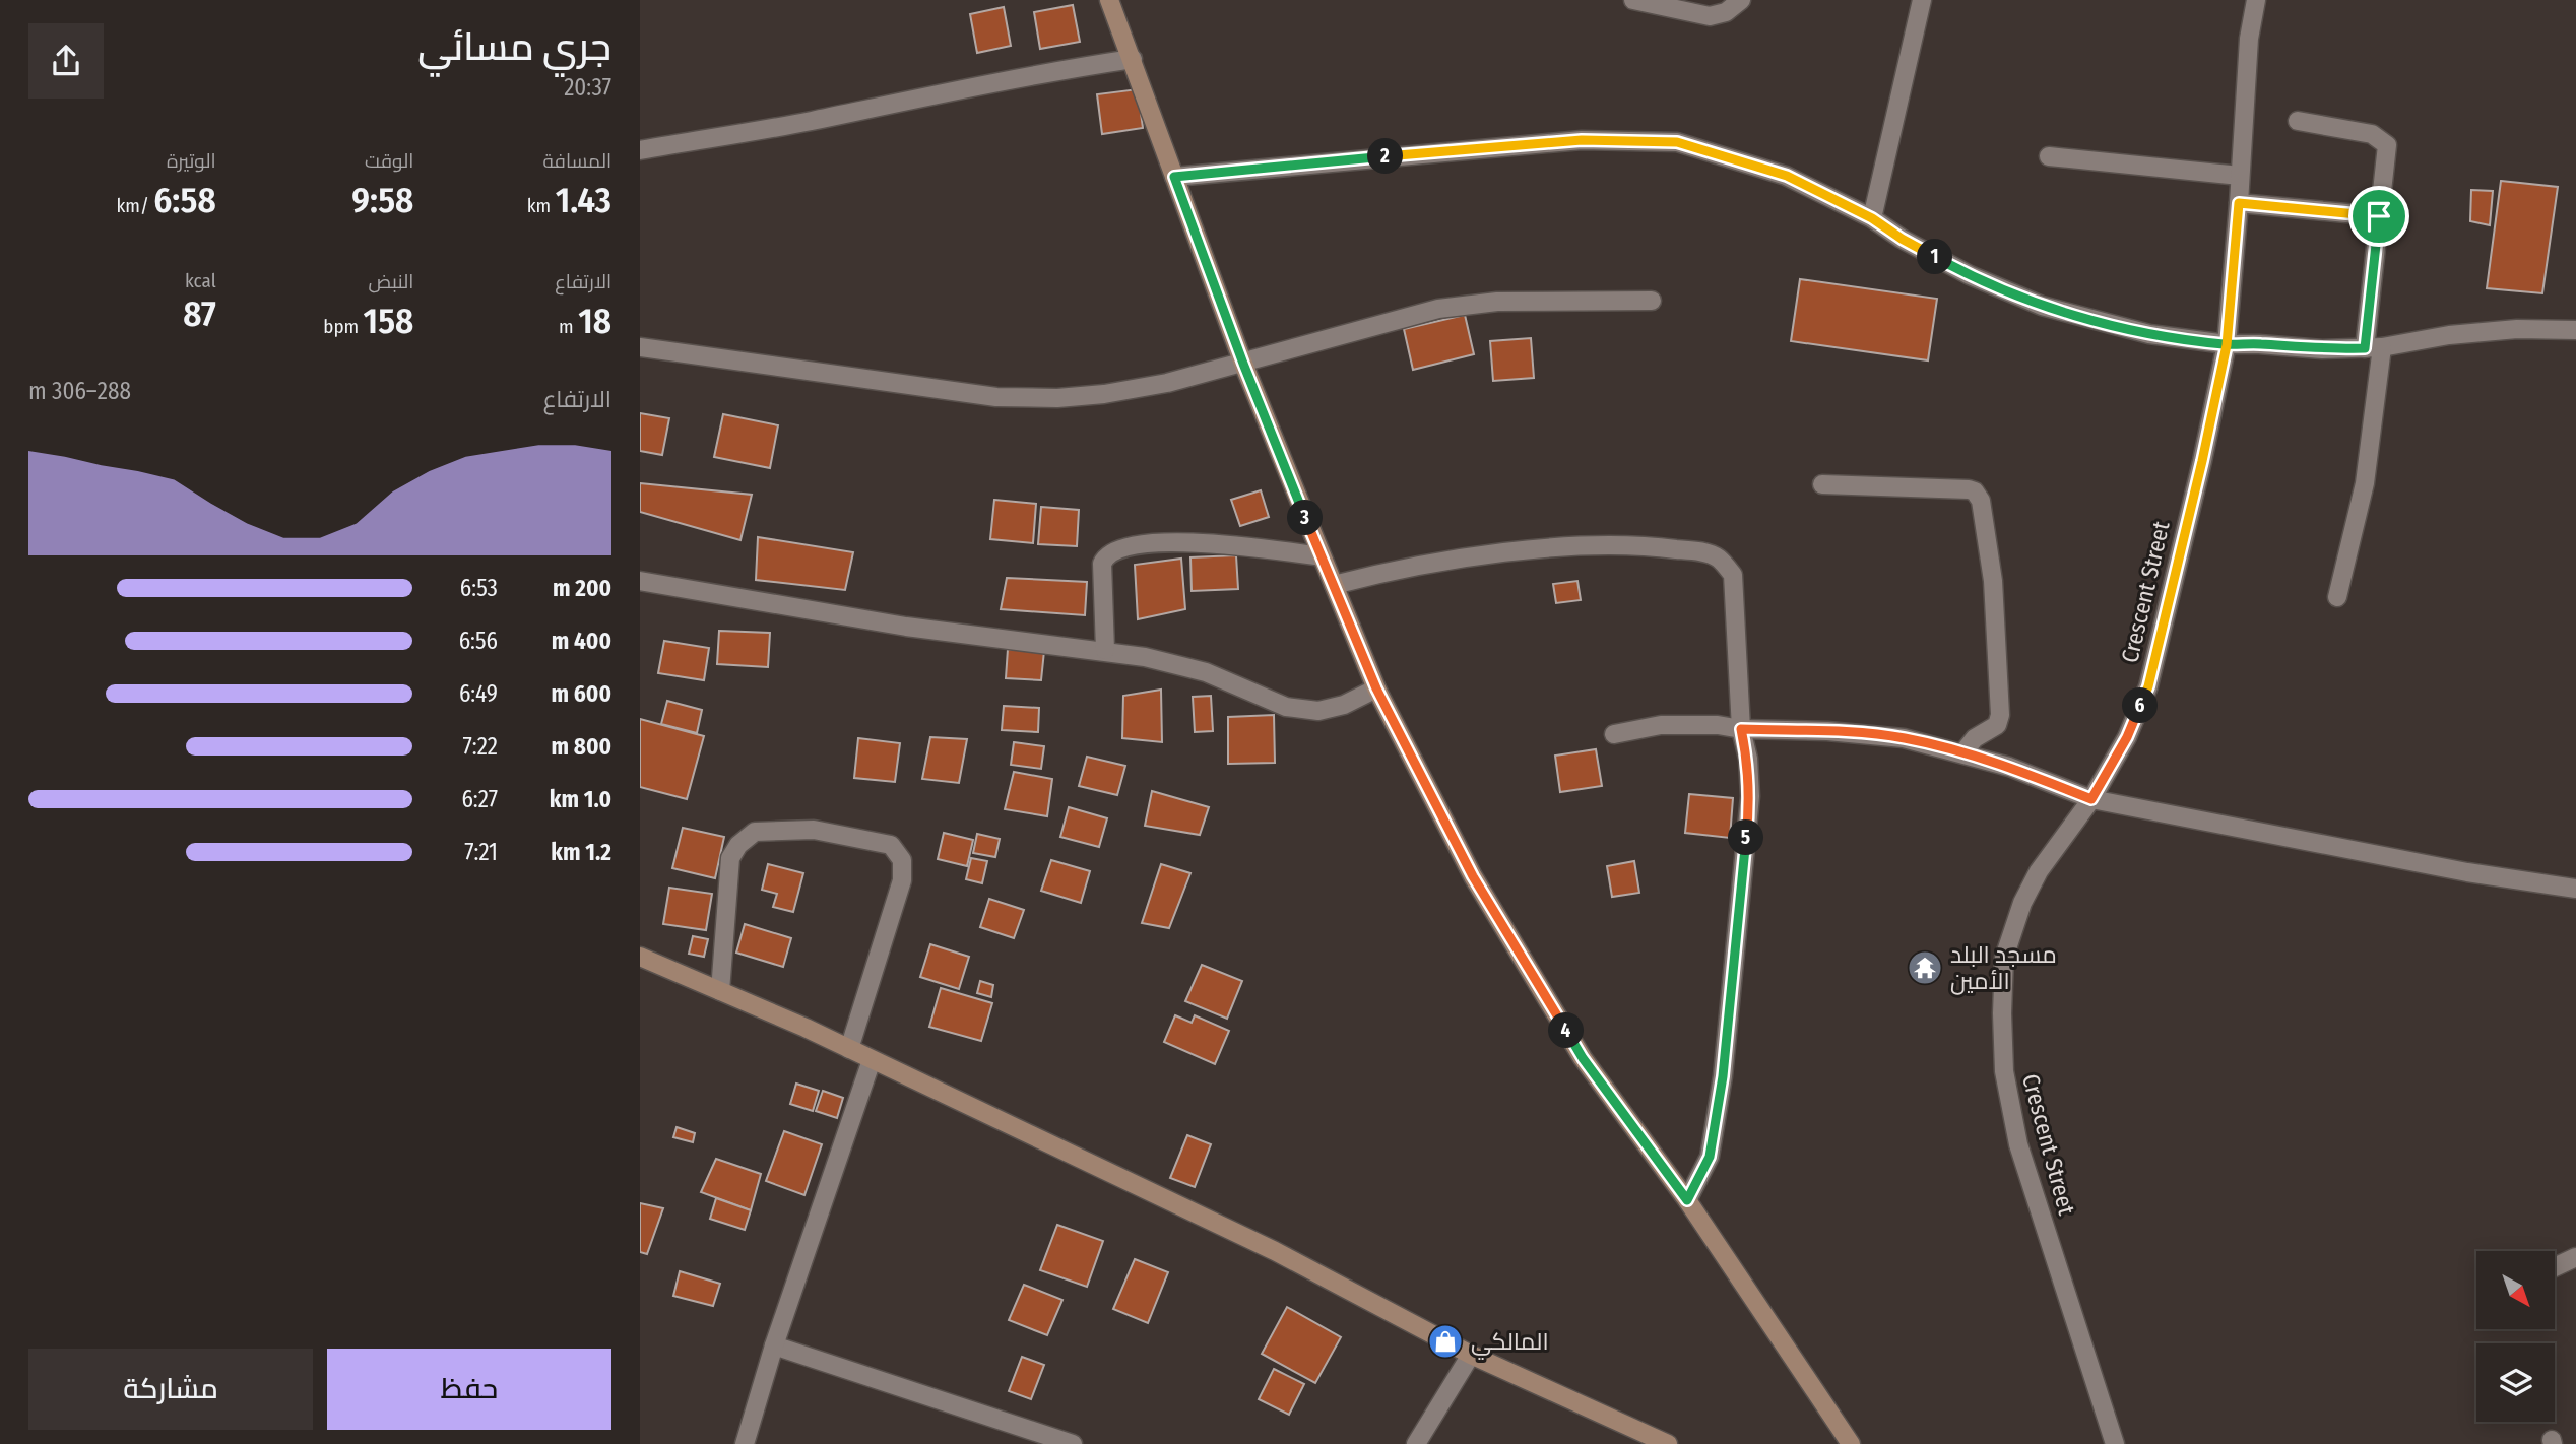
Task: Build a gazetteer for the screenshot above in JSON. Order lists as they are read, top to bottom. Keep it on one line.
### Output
{"streets":{"street":["Crescent Street"]},"places":{"temple":["مسجد البلد الأمين"],"shop":["المالكي"]},"north":"bottom right","page":{"heading":["جري مسائي","20:37"],"stats":[["المسافة","1.43 km"],["الوقت","9:58"],["الوتيرة","6:58 /km"],["الارتفاع","18 m"],["النبض","158 bpm"],["kcal","87"]],"pins":["2","1","3","6","5","4"],"chart":["الارتفاع","288–306 m"],"list":[{"name":"200 m","note":"6:53"},{"name":"400 m","note":"6:56"},{"name":"600 m","note":"6:49"},{"name":"800 m","note":"7:22"},{"name":"1.0 km","note":"6:27"},{"name":"1.2 km","note":"7:21"}],"buttons":["حفظ","مشاركة"]}}
